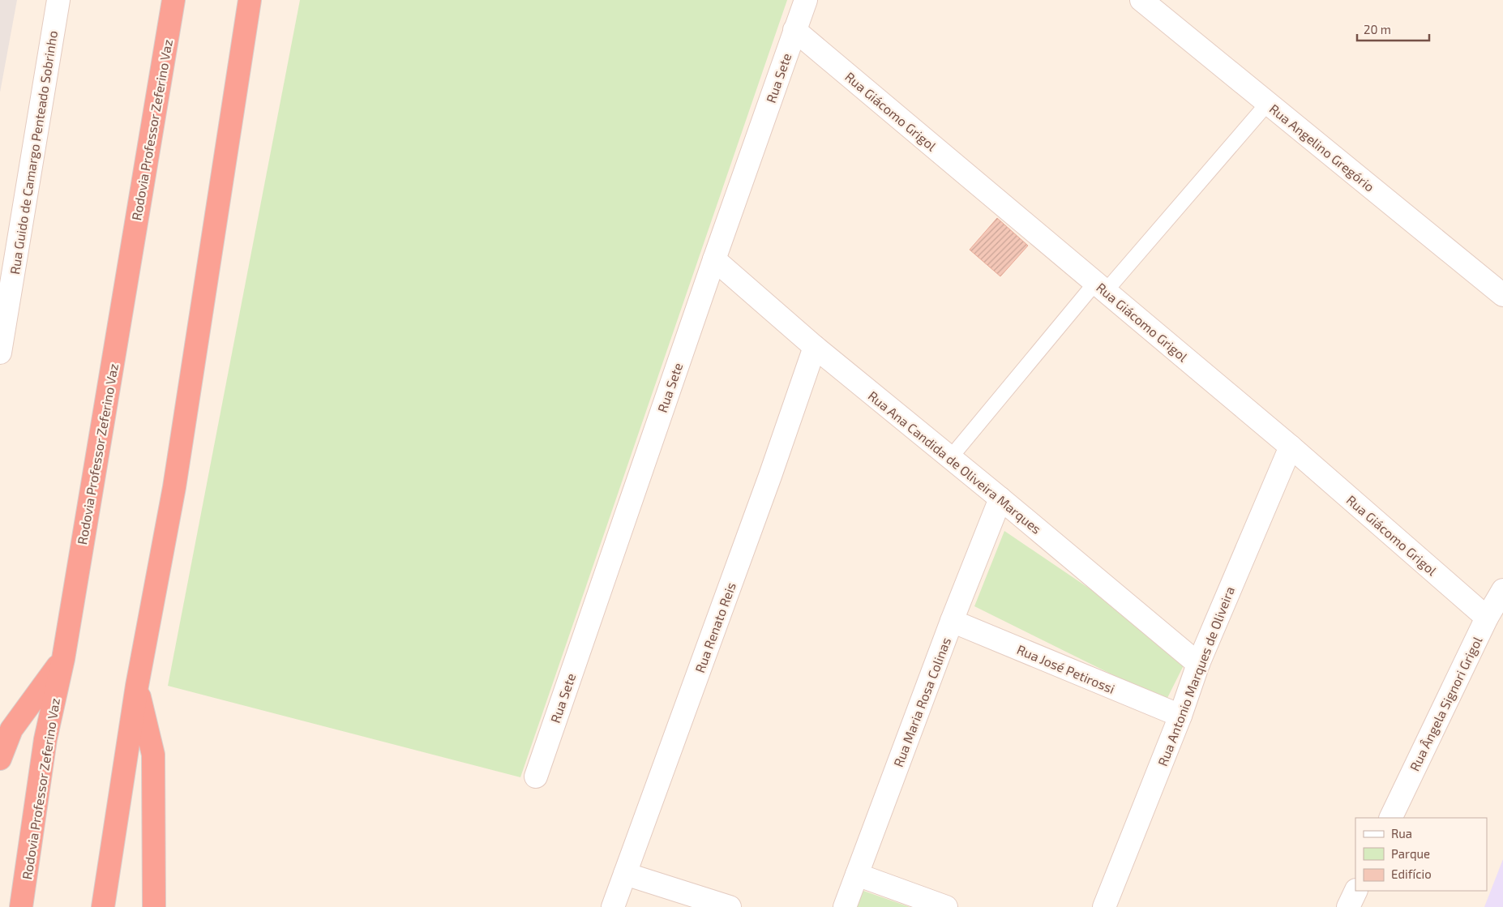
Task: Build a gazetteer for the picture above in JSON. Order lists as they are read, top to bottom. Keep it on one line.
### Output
{"streets":{"highway":["Rodovia Professor Zeferino Vaz"],"street":["Rua Sete","Rua Giácomo Grigol","Rua Angelino Gregório","Rua Guido de Camargo Penteado Sobrinho","Rua Ana Candida de Oliveira Marques","Rua Renato Reis","Rua José Petirossi","Rua Antonio Marques de Oliveira","Rua Maria Rosa Colinas","Rua Ângela Signori Grigol"]},"crossings":[["Rua Sete","Rua Giácomo Grigol"],["Rua Sete","Rua Ana Candida de Oliveira Marques"],["Rua Giácomo Grigol","Rua Antonio Marques de Oliveira"],["Rua Giácomo Grigol","Rua Ângela Signori Grigol"],["Rua Ana Candida de Oliveira Marques","Rua Renato Reis"],["Rua Ana Candida de Oliveira Marques","Rua Antonio Marques de Oliveira"],["Rua Ana Candida de Oliveira Marques","Rua Maria Rosa Colinas"],["Rua José Petirossi","Rua Antonio Marques de Oliveira"],["Rua José Petirossi","Rua Maria Rosa Colinas"]],"legend":["Rua","Parque","Edifício"],"scale_bar":"20 m"}
